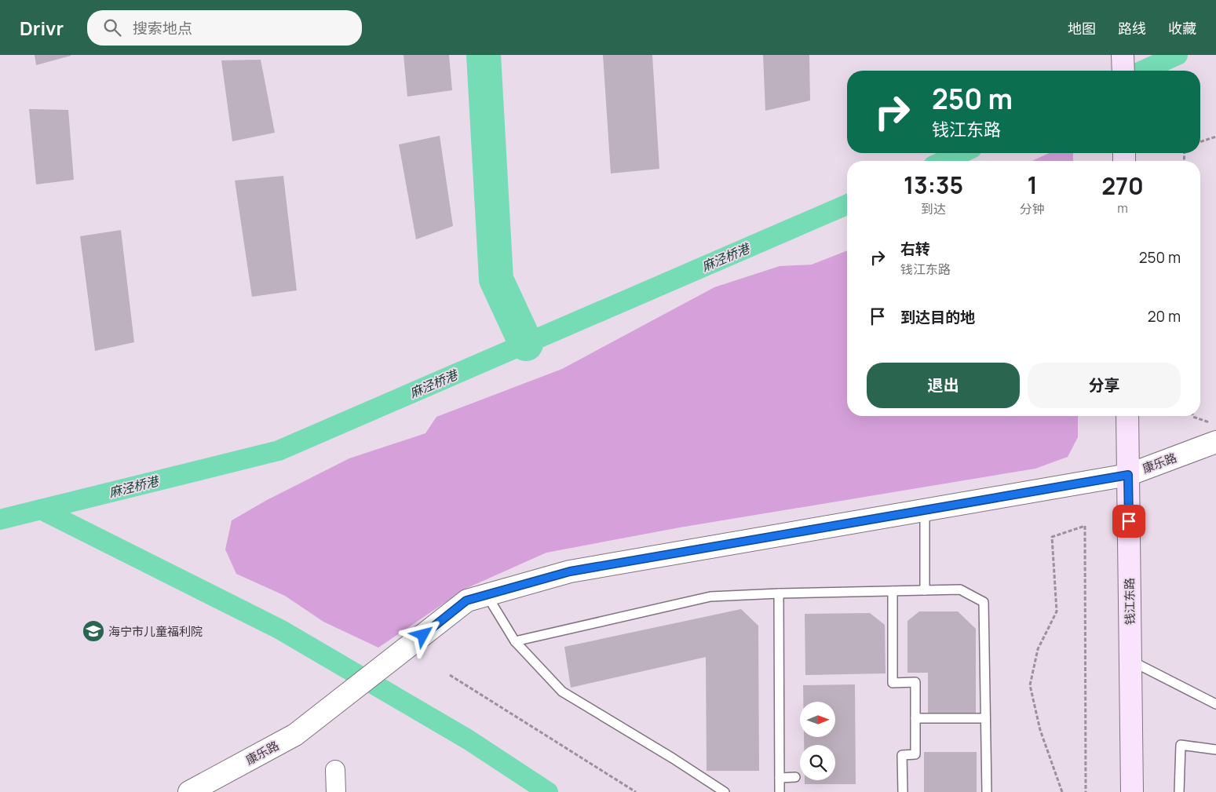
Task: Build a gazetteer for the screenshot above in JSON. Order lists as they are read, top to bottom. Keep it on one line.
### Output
{"streets":{"main road":["钱江东路"],"street":["康乐路"]},"crossings":[["康乐路","钱江东路"]],"water":["麻泾桥港"],"places":{"school or university":["海宁市儿童福利院"]},"north":"right","page":{"header":"Drivr","search":"搜索地点","nav":["地图","路线","收藏"],"turn":["250 m","钱江东路"],"eta":["13:35","到达","1","分钟","270","m"],"list":[{"name":"右转","note":"钱江东路","value":"250 m"},{"name":"到达目的地","value":"20 m"}],"buttons":["退出","分享"]}}
